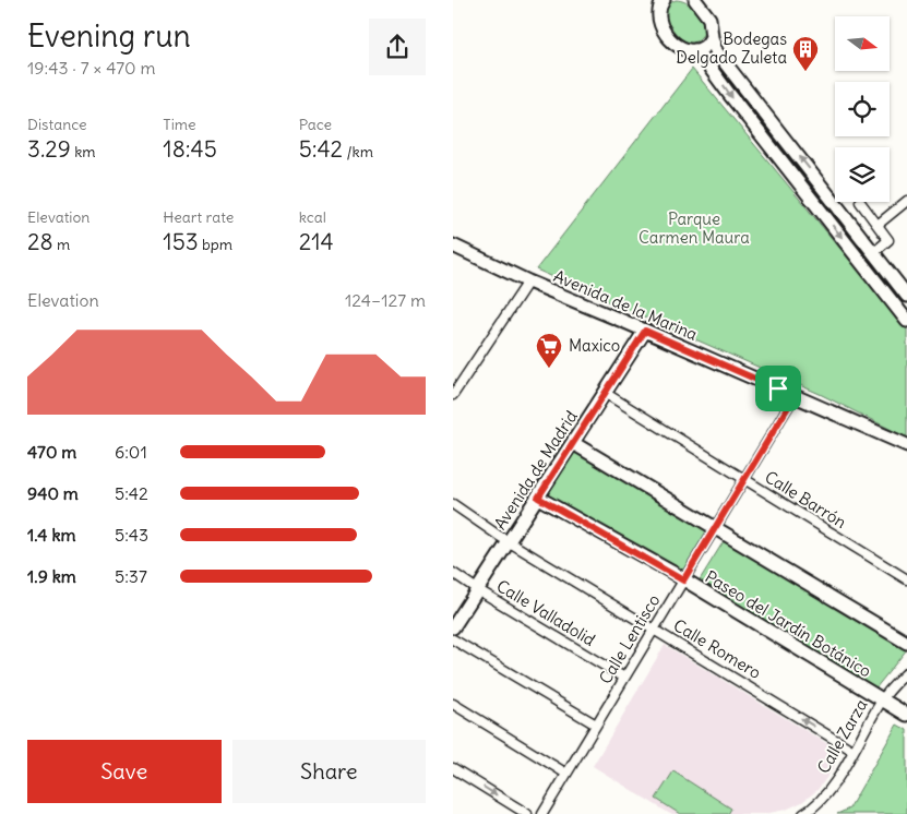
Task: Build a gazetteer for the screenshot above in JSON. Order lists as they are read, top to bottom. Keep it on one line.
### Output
{"streets":{"street":["Avenida de la Marina","Avenida de Madrid","Calle Barrón","Calle Valladolid","Paseo del Jardín Botánico","Calle Lentisco","Calle Romero","Calle Zarza"]},"crossings":[["Avenida de la Marina","Avenida de Madrid"],["Avenida de la Marina","Calle Lentisco"],["Avenida de Madrid","Calle Barrón"],["Avenida de Madrid","Calle Valladolid"],["Avenida de Madrid","Paseo del Jardín Botánico"],["Avenida de Madrid","Calle Romero"],["Calle Barrón","Calle Lentisco"],["Calle Valladolid","Calle Lentisco"],["Paseo del Jardín Botánico","Calle Lentisco"],["Paseo del Jardín Botánico","Calle Zarza"],["Calle Lentisco","Calle Romero"],["Calle Romero","Calle Zarza"]],"one_way":["Calle Romero"],"parks":["Parque Carmen Maura"],"places":{"building":["Bodegas Delgado Zuleta"],"supermarket":["Maxico"]},"north":"right","page":{"heading":["Evening run","19:43 · 7 × 470 m"],"stats":[["Distance","3.29 km"],["Time","18:45"],["Pace","5:42 /km"],["Elevation","28 m"],["Heart rate","153 bpm"],["kcal","214"]],"chart":["Elevation","124–127 m"],"list":[{"name":"470 m","note":"6:01"},{"name":"940 m","note":"5:42"},{"name":"1.4 km","note":"5:43"},{"name":"1.9 km","note":"5:37"}],"buttons":["Save","Share"]}}
